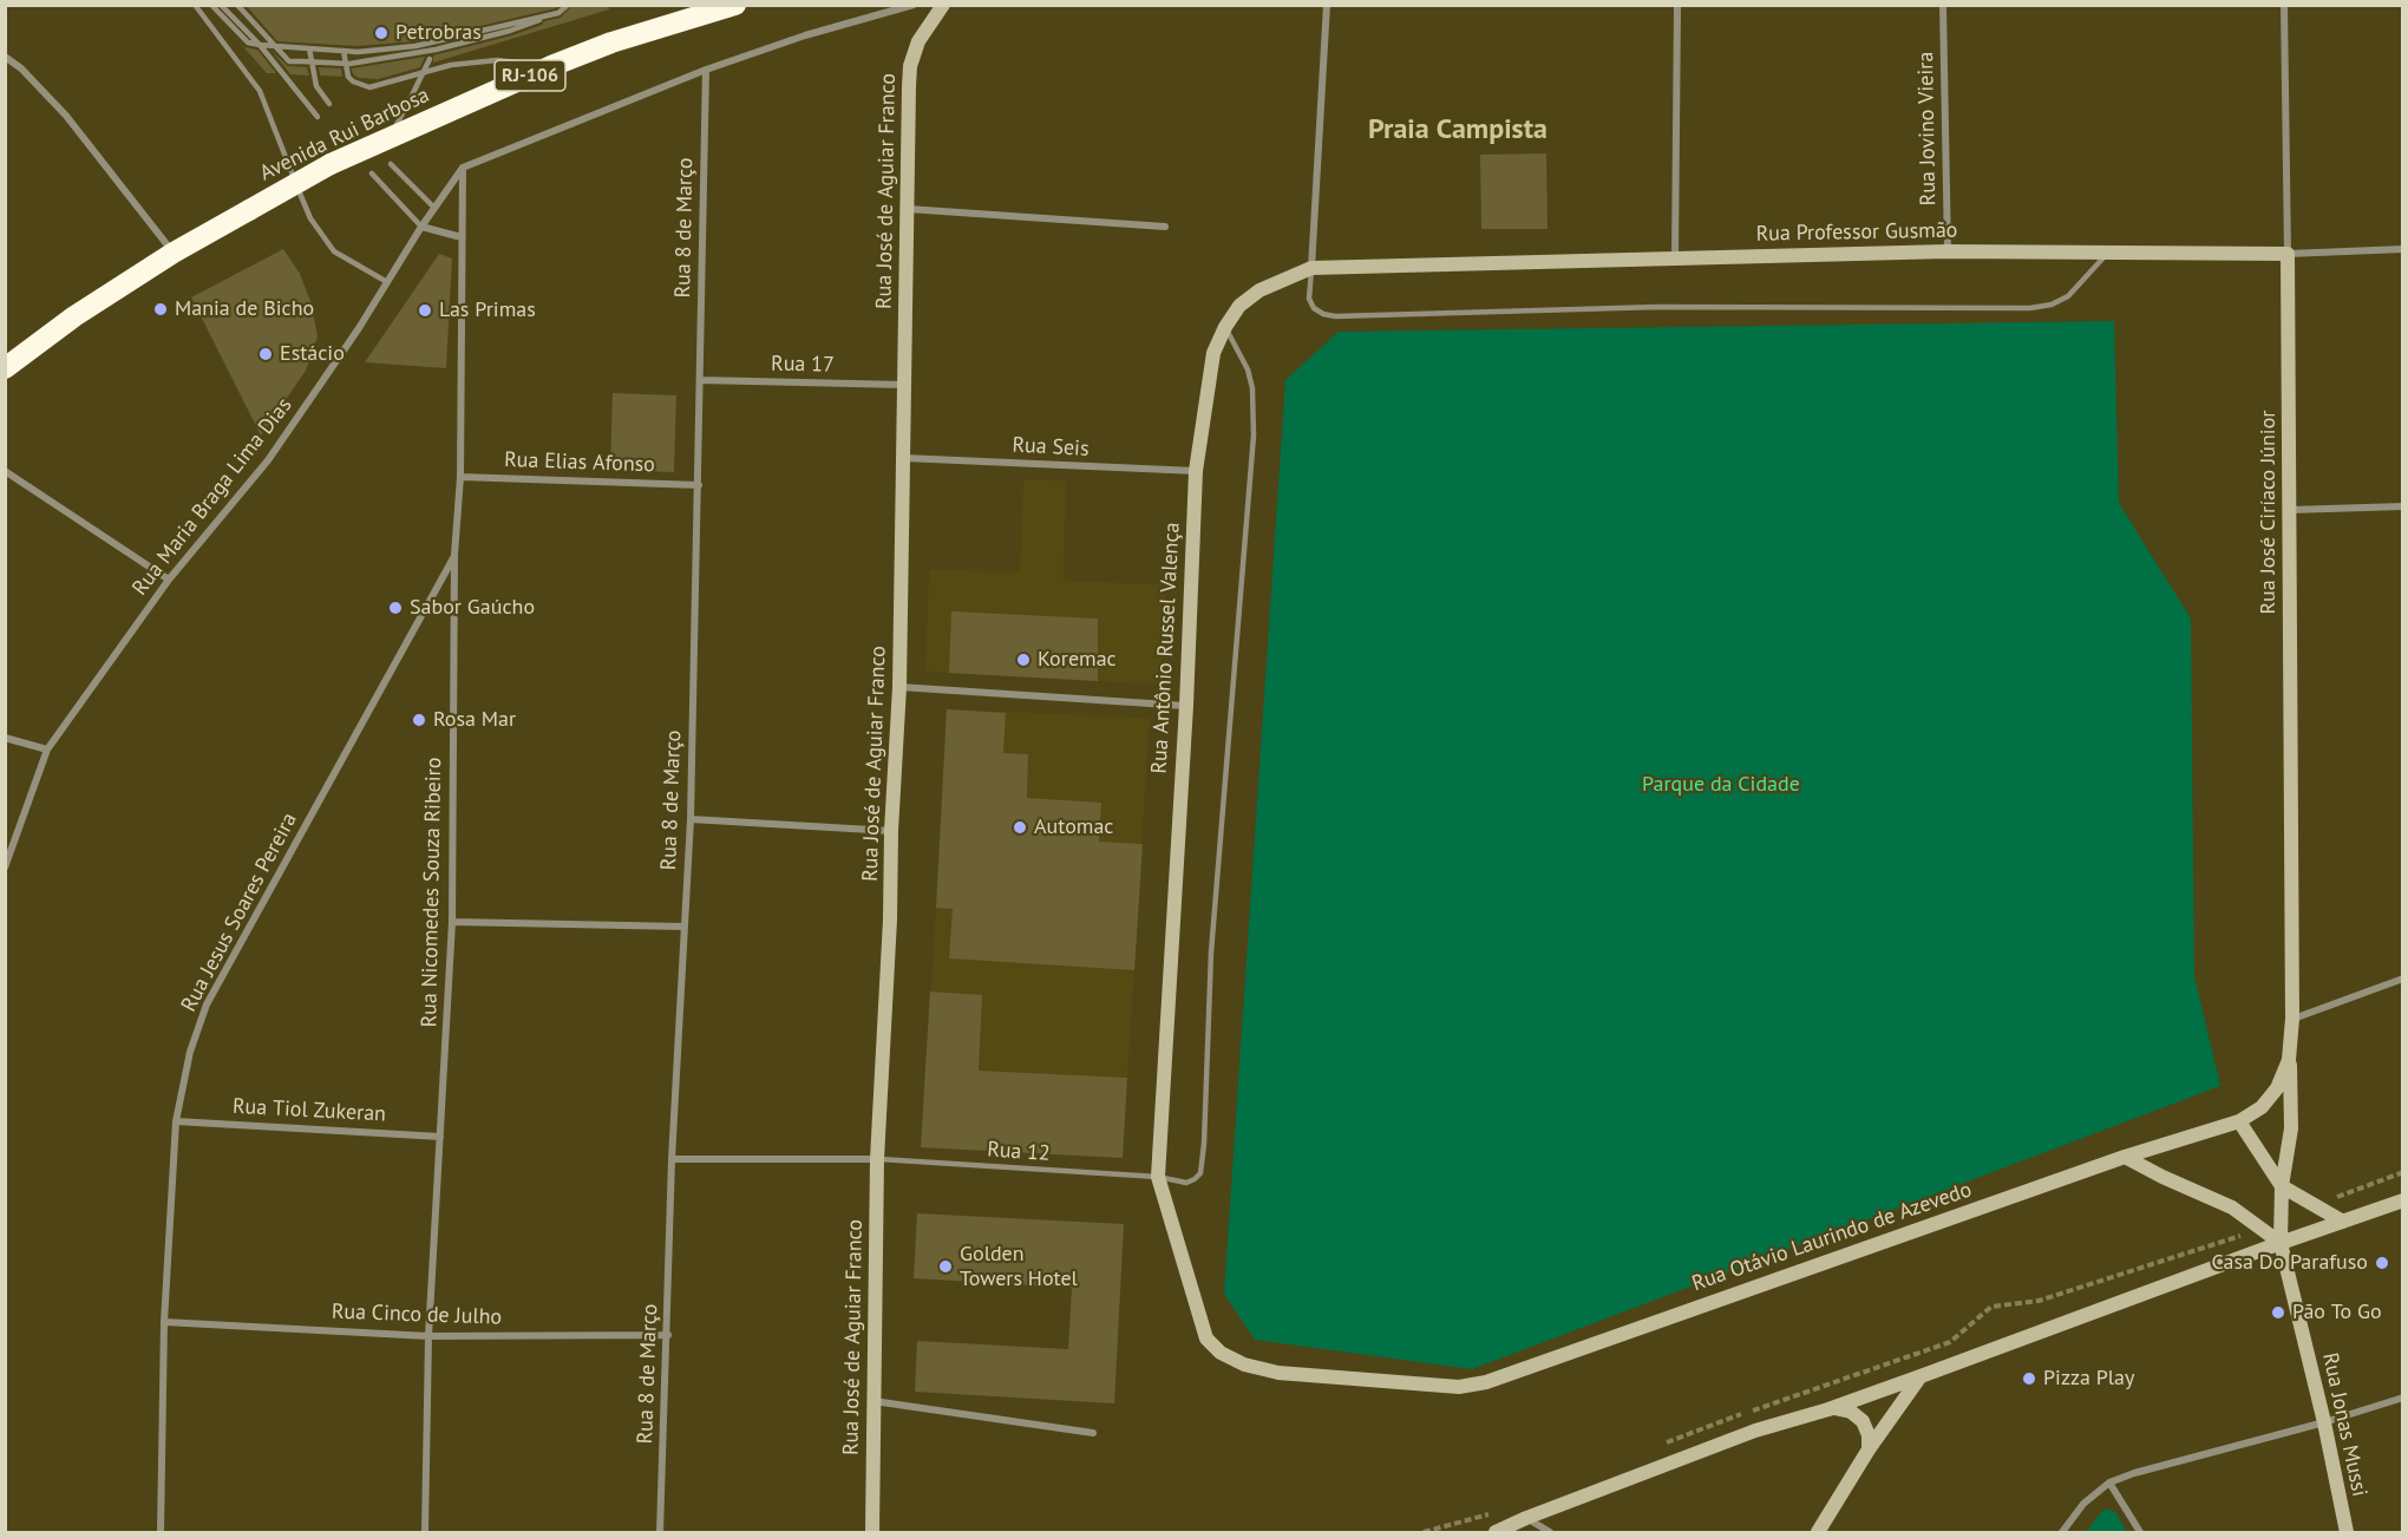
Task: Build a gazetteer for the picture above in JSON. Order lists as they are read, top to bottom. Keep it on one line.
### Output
{"streets":{"highway":["RJ-106","Avenida Rui Barbosa"],"street":["Rua Jovino Vieira","Rua José de Aguiar Franco","Rua 8 de Março","Rua Professor Gusmão","Rua 17","Rua Seis","Rua Elias Afonso","Rua Maria Braga Lima Dias","Rua José Ciríaco Júnior","Rua Antônio Russel Valença","Rua Nicomedes Souza Ribeiro","Rua Jesus Soares Pereira","Rua Tiol Zukeran","Rua Otávio Laurindo de Azevedo","Rua Cinco de Julho","Rua Jonas Mussi"],"lane":["Rua 12"]},"crossings":[["Rua Jovino Vieira","Rua Professor Gusmão"],["Rua José de Aguiar Franco","Rua 17"],["Rua José de Aguiar Franco","Rua Seis"],["Rua José de Aguiar Franco","Rua 12"],["Rua 8 de Março","Rua 17"],["Rua 8 de Março","Rua Elias Afonso"],["Rua 8 de Março","Rua Cinco de Julho"],["Rua Professor Gusmão","Rua José Ciríaco Júnior"],["Rua Professor Gusmão","Rua Antônio Russel Valença"],["Rua Seis","Rua Antônio Russel Valença"],["Rua Elias Afonso","Rua Nicomedes Souza Ribeiro"],["Rua Maria Braga Lima Dias","Rua Nicomedes Souza Ribeiro"],["Rua José Ciríaco Júnior","Rua Otávio Laurindo de Azevedo"],["Rua Antônio Russel Valença","Rua 12"],["Rua Antônio Russel Valença","Rua Otávio Laurindo de Azevedo"],["Rua Nicomedes Souza Ribeiro","Rua Jesus Soares Pereira"],["Rua Nicomedes Souza Ribeiro","Rua Tiol Zukeran"],["Rua Nicomedes Souza Ribeiro","Rua Cinco de Julho"],["Rua Jesus Soares Pereira","Rua Tiol Zukeran"],["Rua Jesus Soares Pereira","Rua Cinco de Julho"],["Rua Otávio Laurindo de Azevedo","Rua Jonas Mussi"]],"districts":["Praia Campista"],"parks":["Parque da Cidade"],"places":["Petrobras","Mania de Bicho","Las Primas","Estácio","Sabor Gaúcho","Koremac","Rosa Mar","Automac","Casa Do Parafuso","Golden Towers Hotel","Pão To Go","Pizza Play"]}
